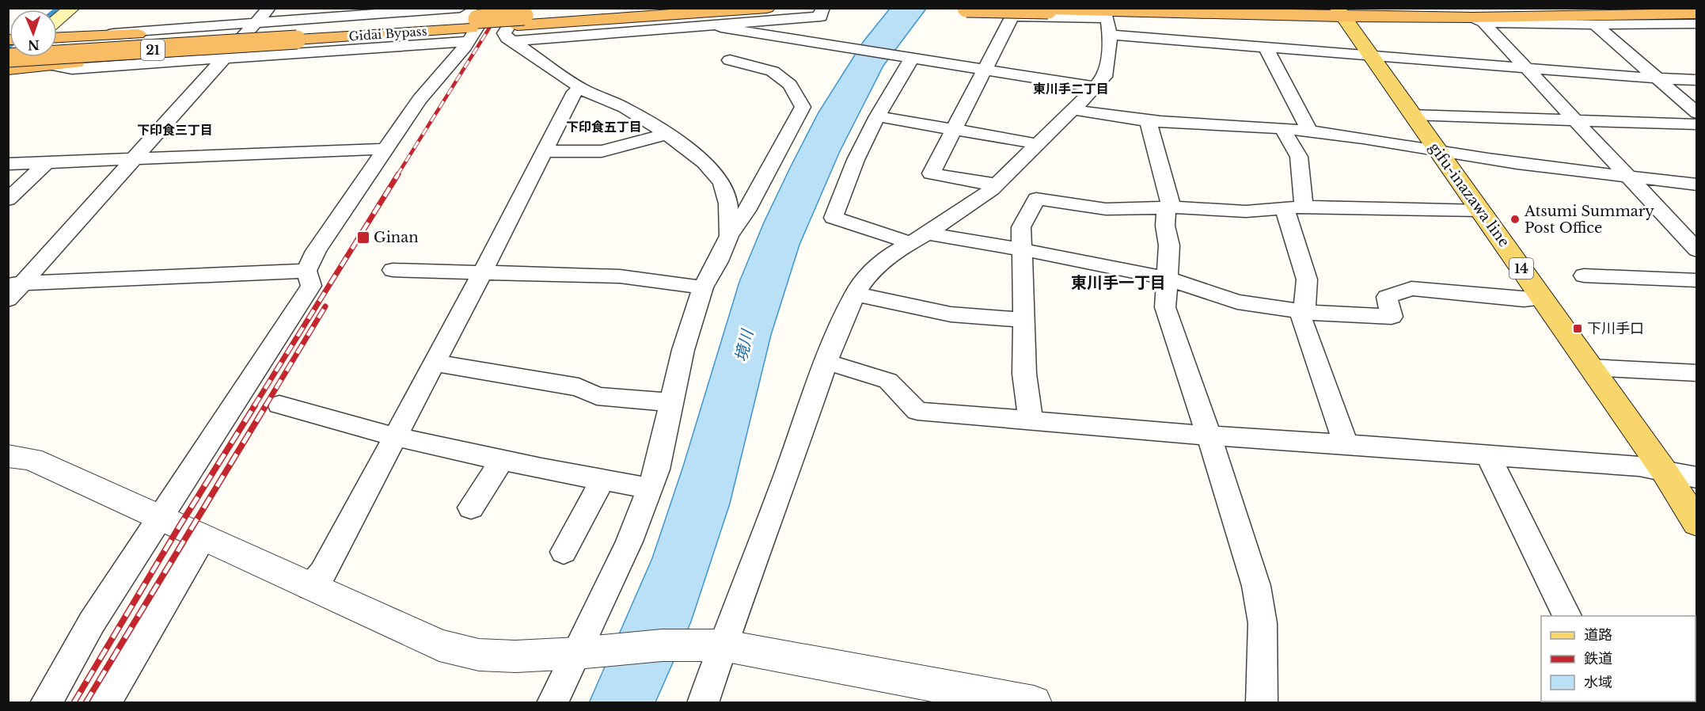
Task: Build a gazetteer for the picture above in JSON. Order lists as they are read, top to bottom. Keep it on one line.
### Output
{"streets":{"highway":["Gidai Bypass","21"],"main road":["gifu-inazawa line","14"]},"crossings":[["Gidai Bypass","21"]],"districts":["東川手二丁目","下印食五丁目","下印食三丁目","東川手一丁目"],"water":["境川"],"places":{"other":["Atsumi Summary Post Office"],"transit":["Ginan","下川手口"]},"legend":["道路","鉄道","水域"],"north":"bottom"}
